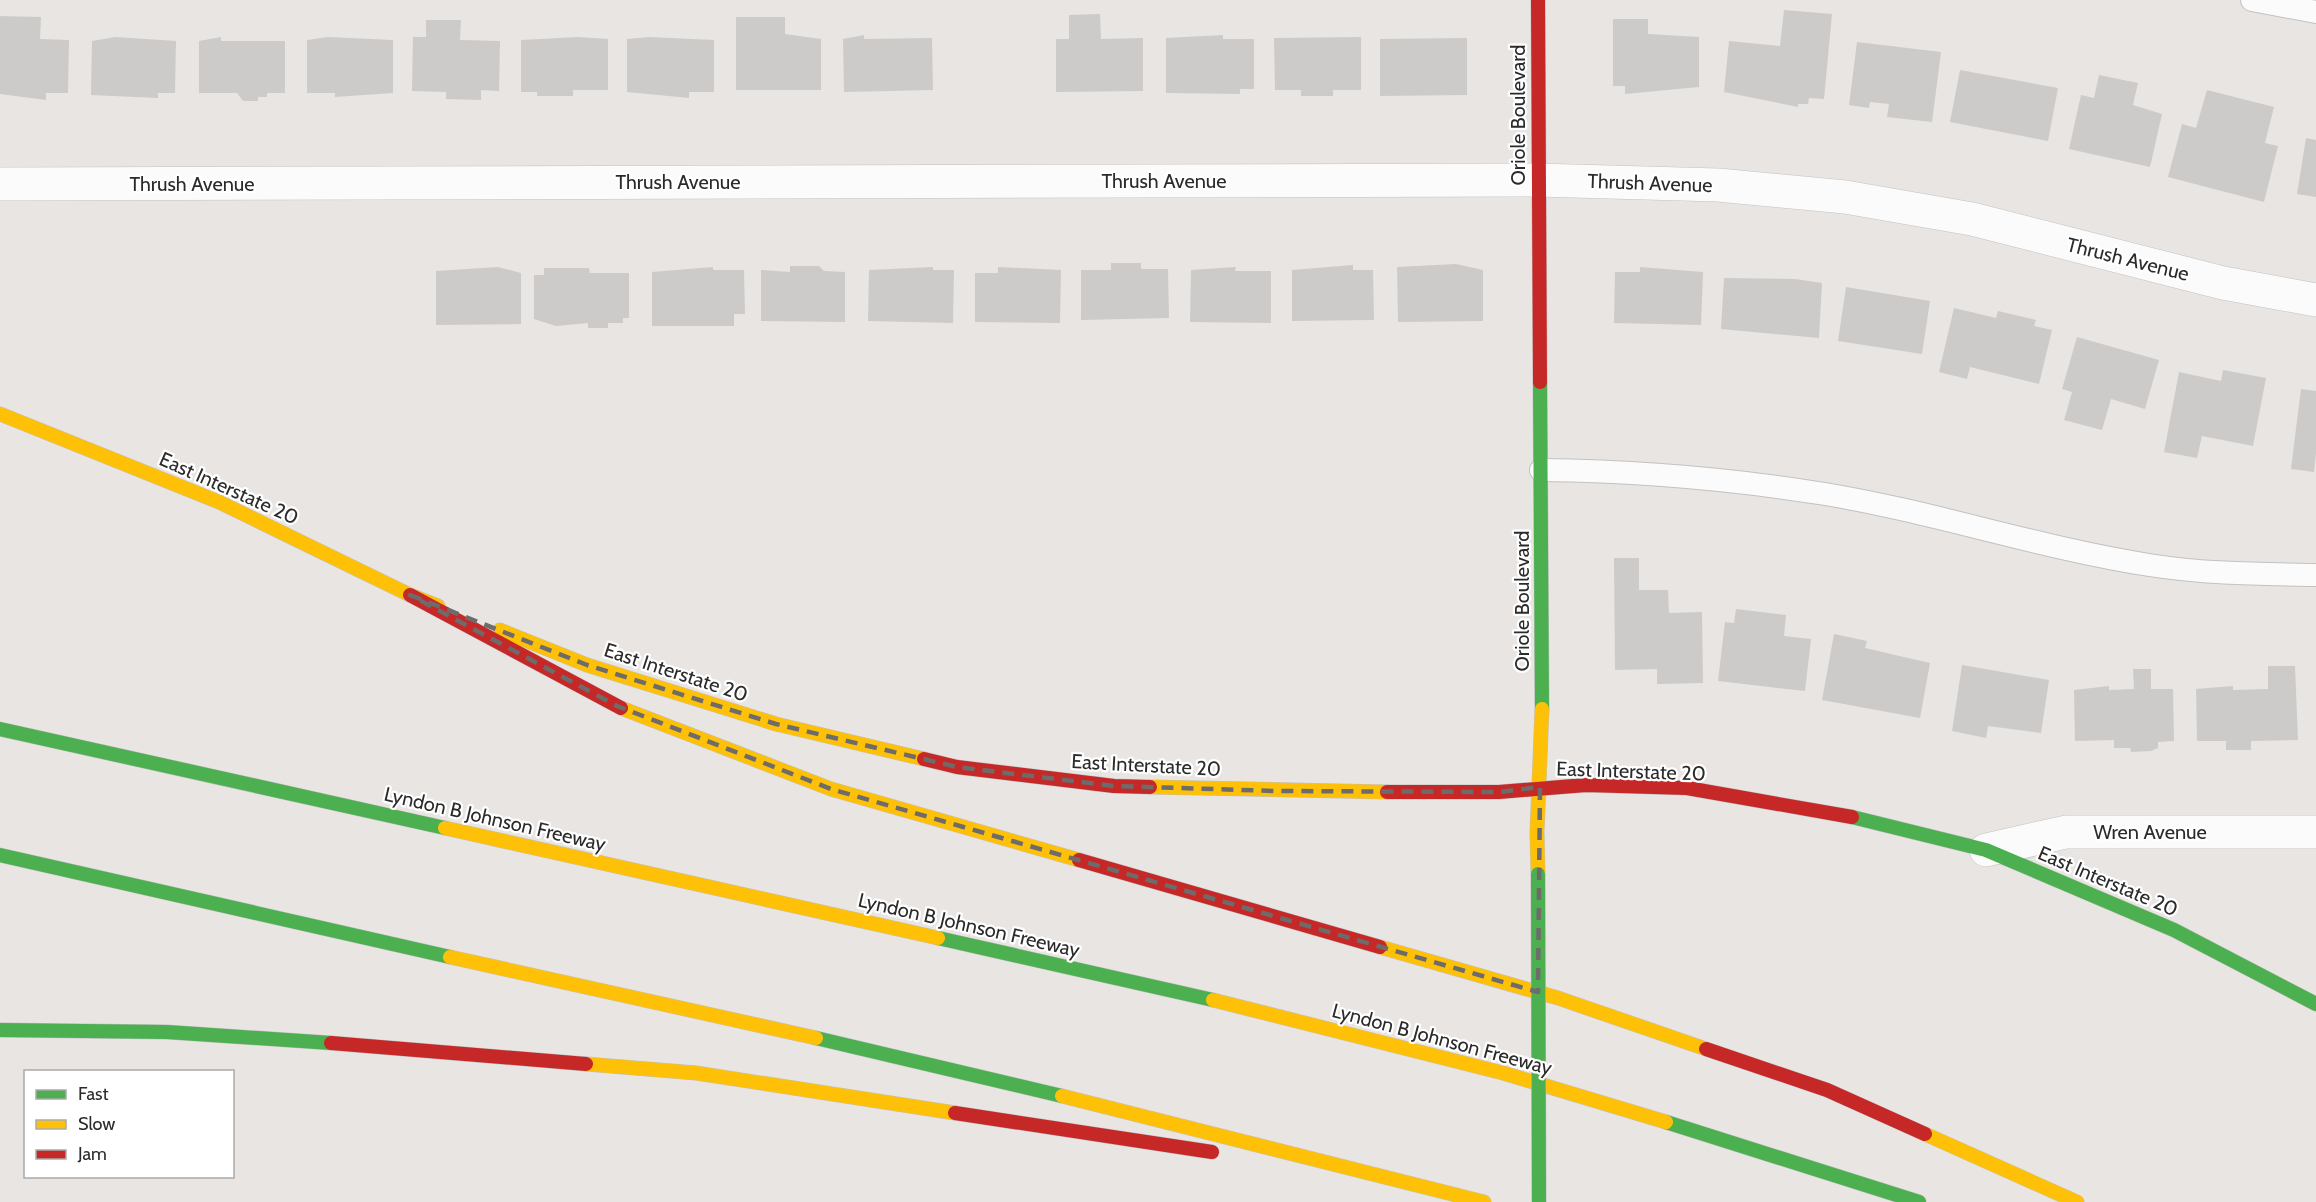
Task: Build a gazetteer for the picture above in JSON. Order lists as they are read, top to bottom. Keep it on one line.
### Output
{"streets":{"main road":["Oriole Boulevard","East Interstate 20","Lyndon B Johnson Freeway"],"street":["Thrush Avenue","Wren Avenue"]},"crossings":[["Oriole Boulevard","Thrush Avenue"],["Oriole Boulevard","East Interstate 20"],["East Interstate 20","Wren Avenue"]],"legend":["Fast","Slow","Jam"]}
